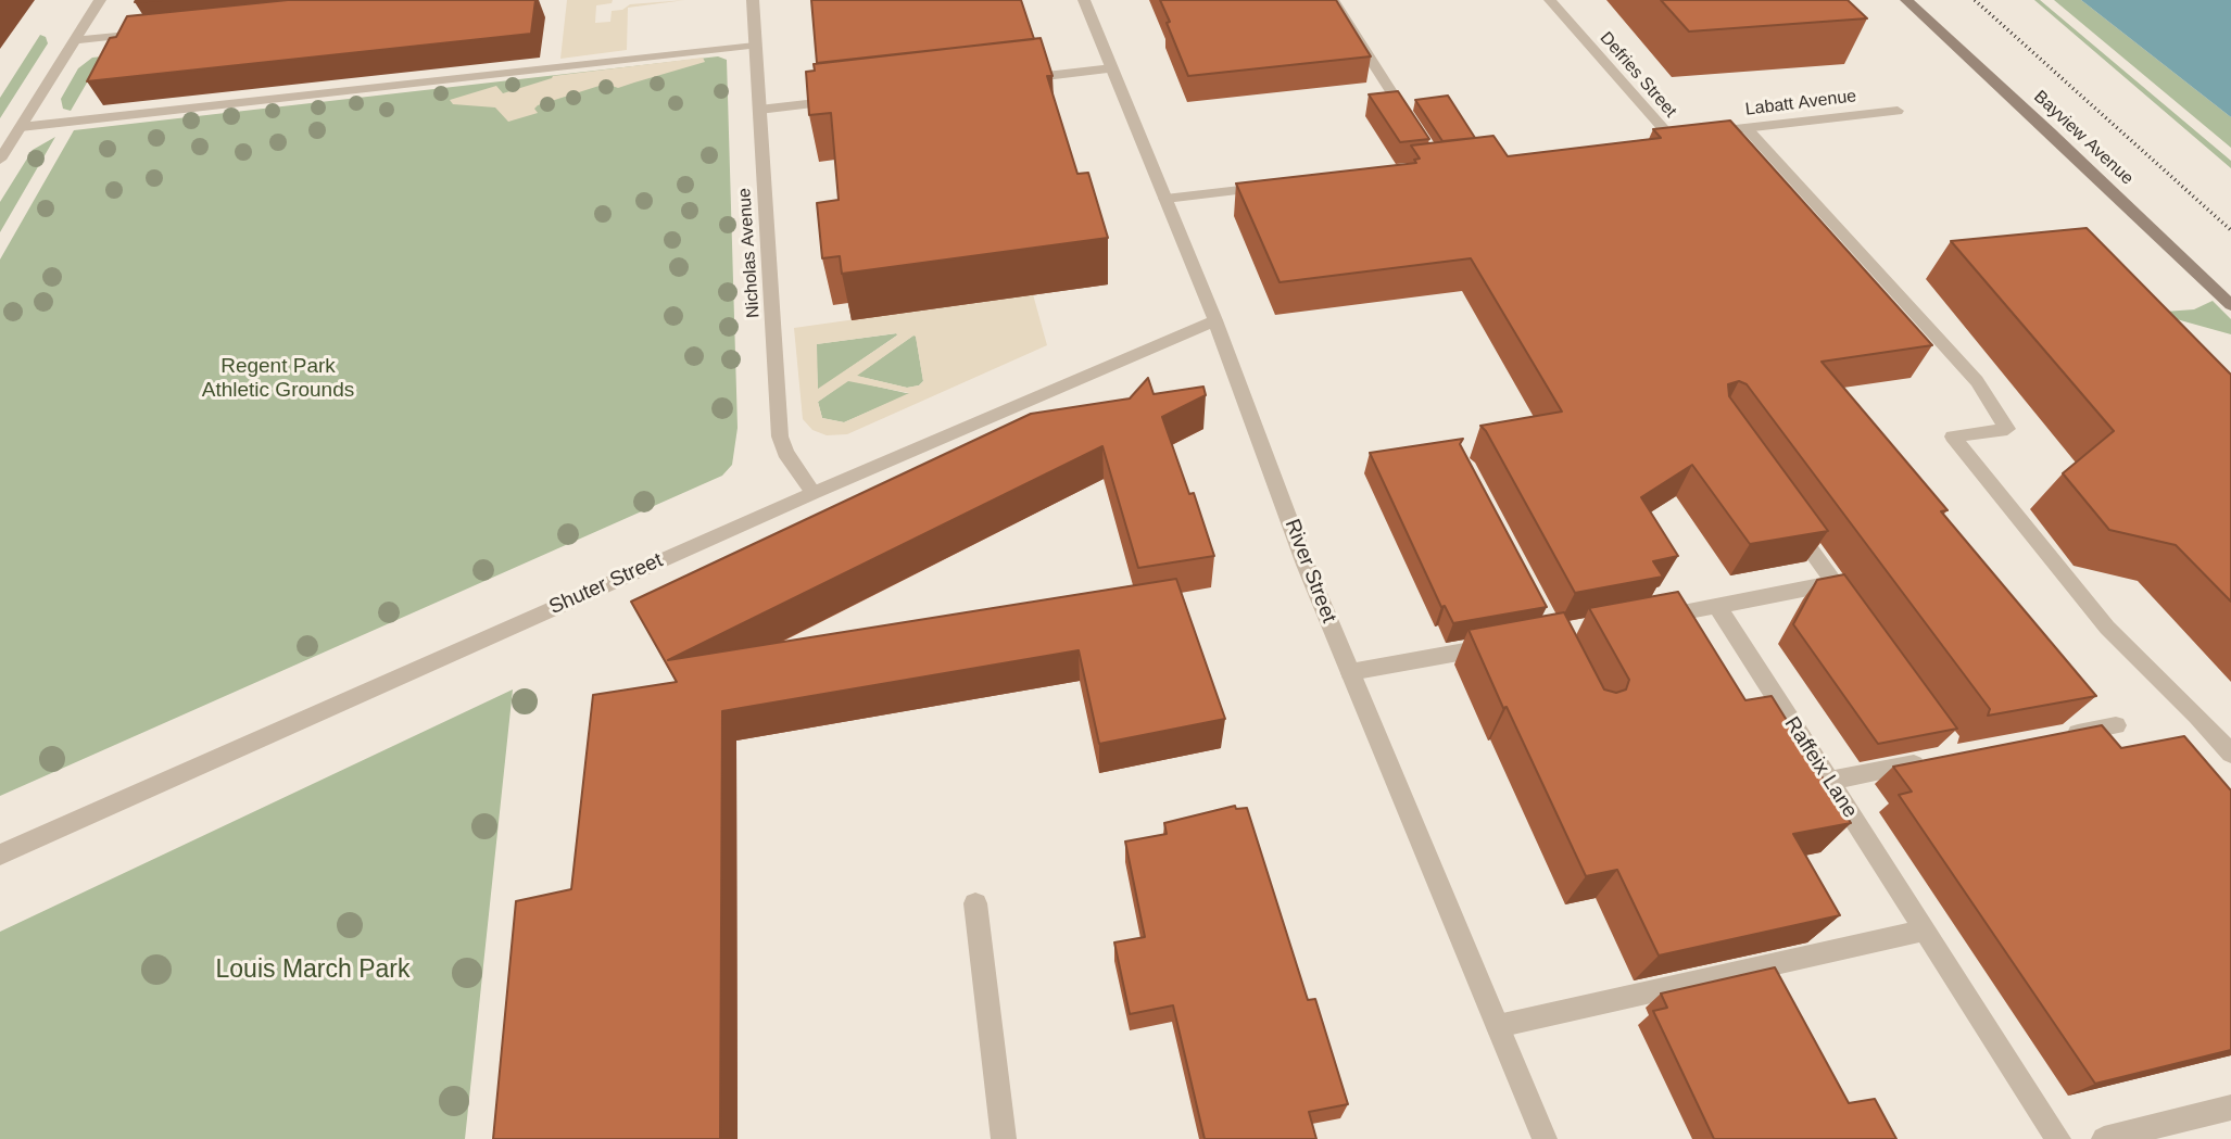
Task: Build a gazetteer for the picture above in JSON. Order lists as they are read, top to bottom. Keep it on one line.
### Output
{"streets":{"main road":["Bayview Avenue"],"street":["Defries Street","Labatt Avenue","Nicholas Avenue","River Street","Shuter Street","Raffeix Lane"]},"crossings":[["Defries Street","Labatt Avenue"],["Nicholas Avenue","Shuter Street"],["River Street","Shuter Street"]],"parks":["Regent Park Athletic Grounds","Louis March Park"]}
